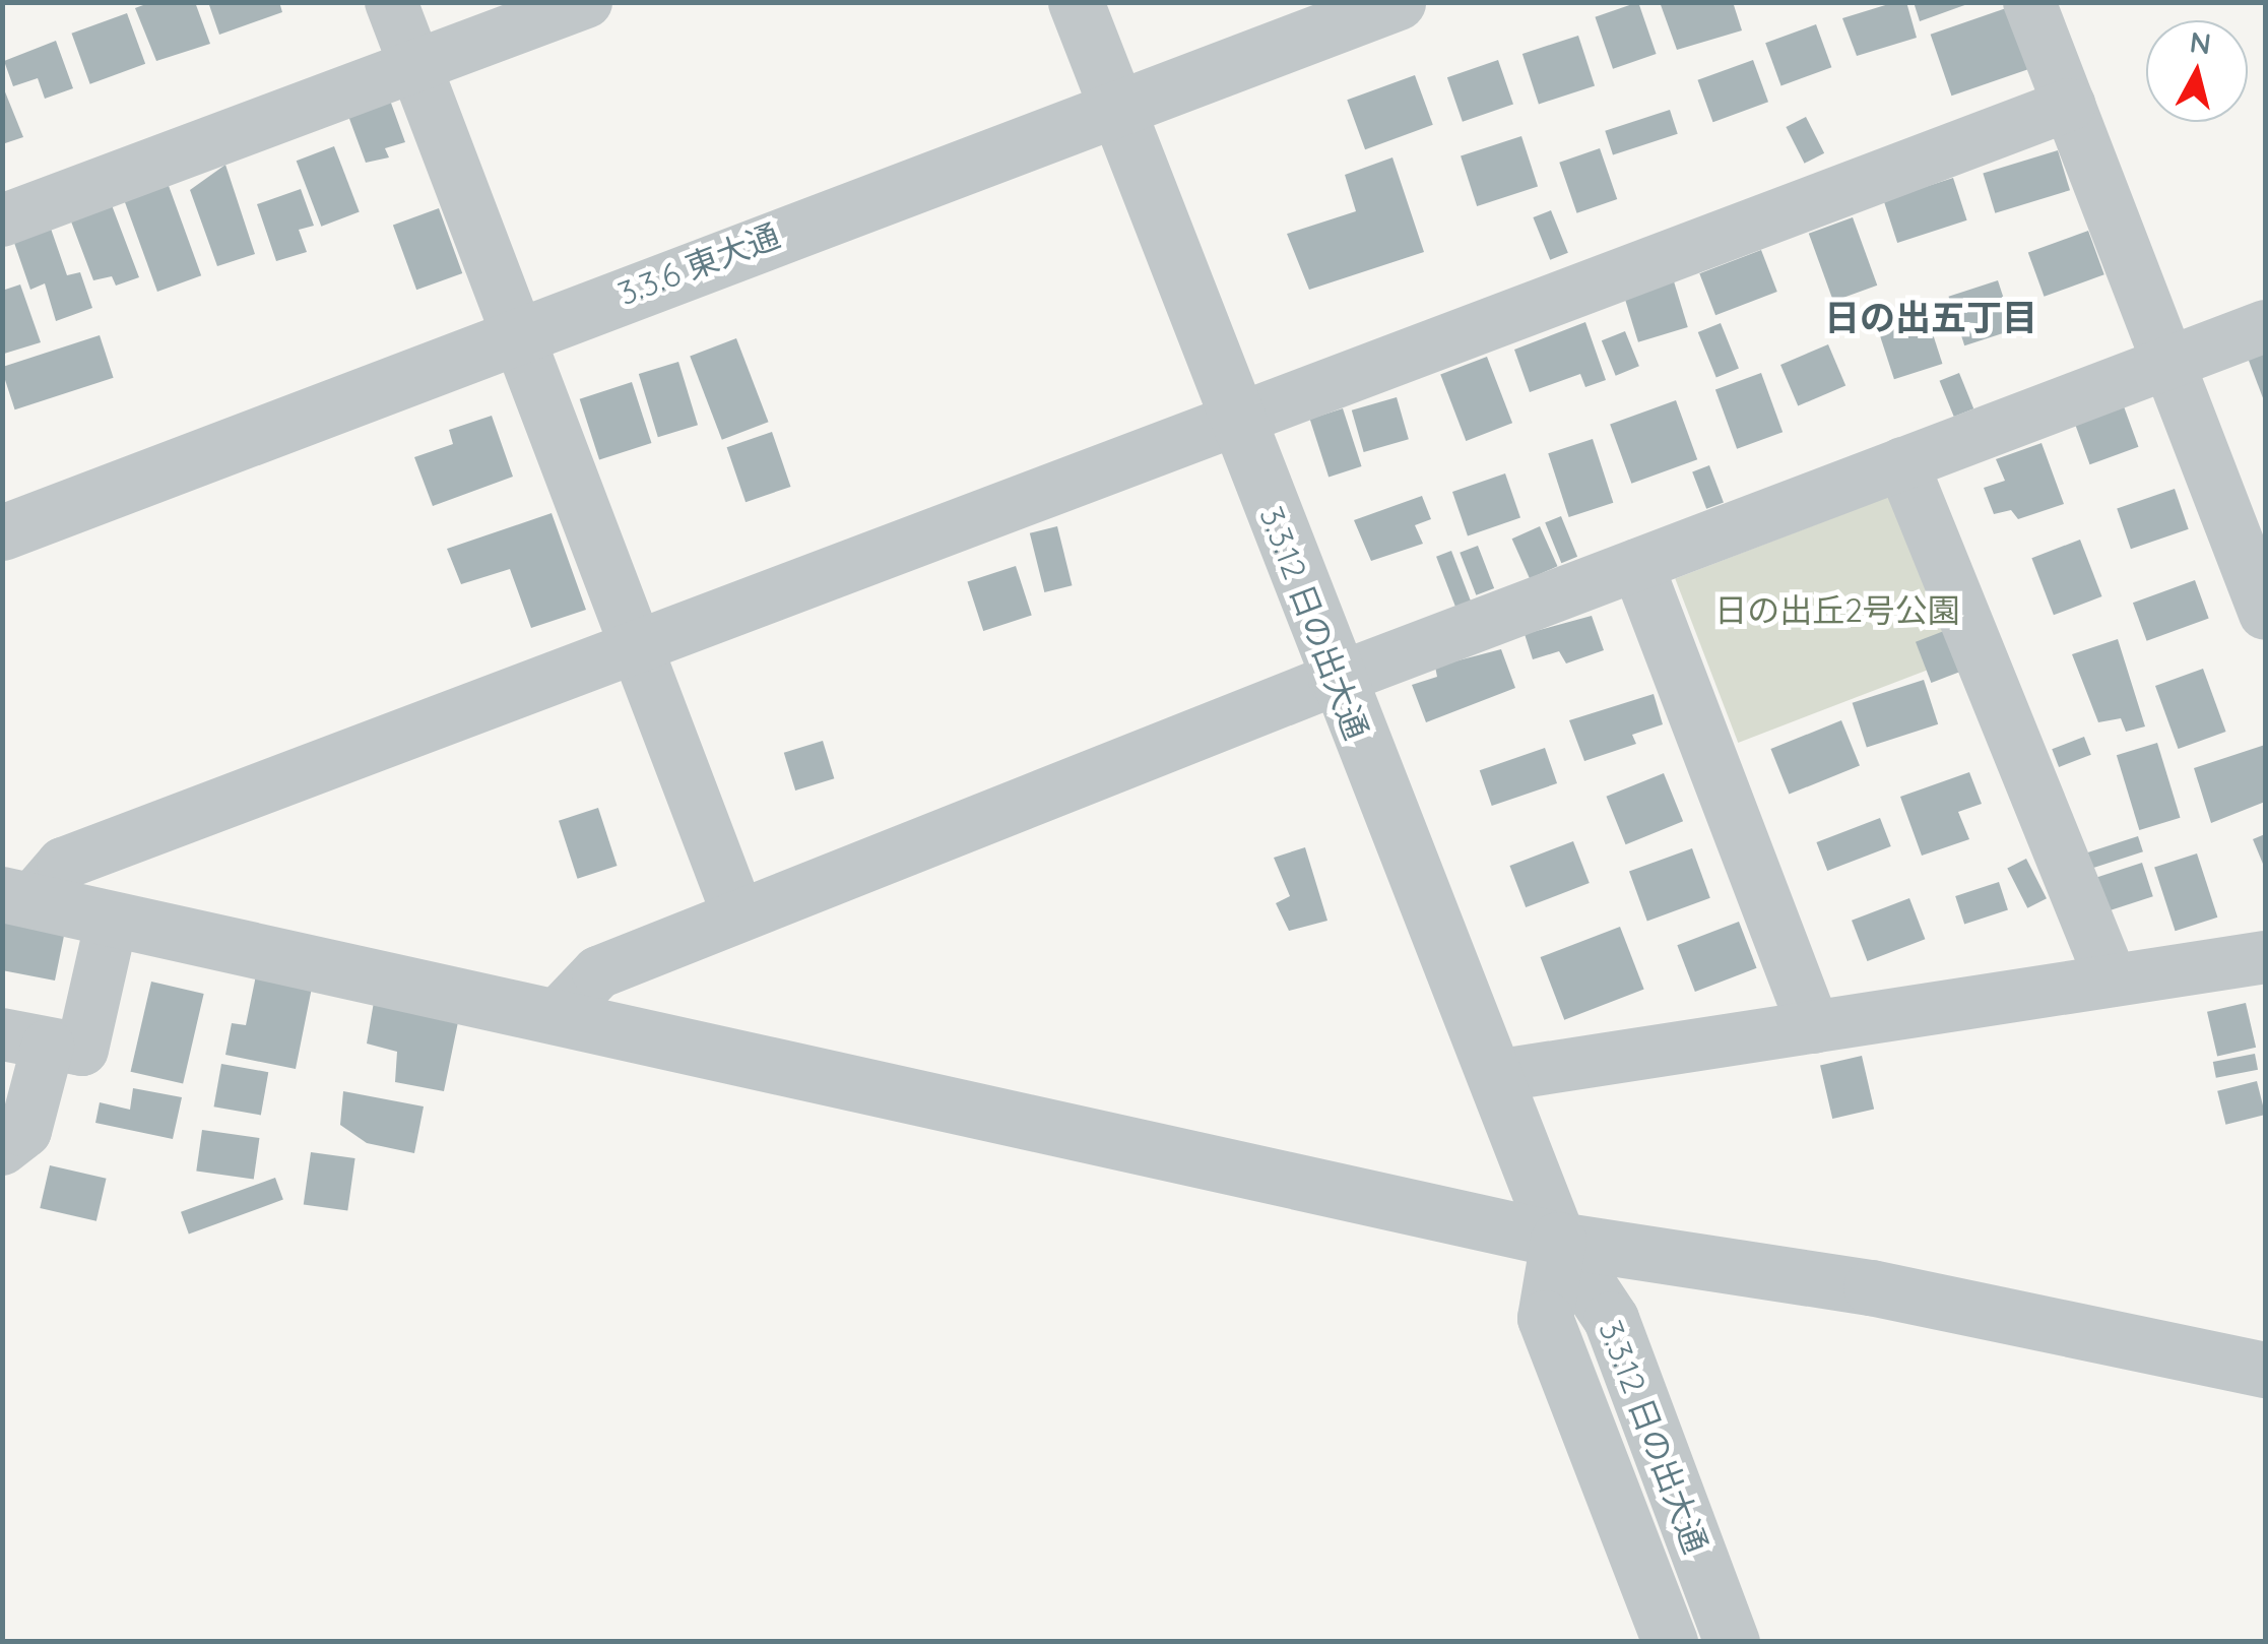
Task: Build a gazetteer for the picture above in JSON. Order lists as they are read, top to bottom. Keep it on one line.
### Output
{"streets":{"street":["3.3.6 東大通","3.3.12 日の出大通"]},"crossings":[["3.3.6 東大通","3.3.12 日の出大通"]],"districts":["日の出五丁目"],"parks":["日の出丘2号公園"],"north":"top"}
